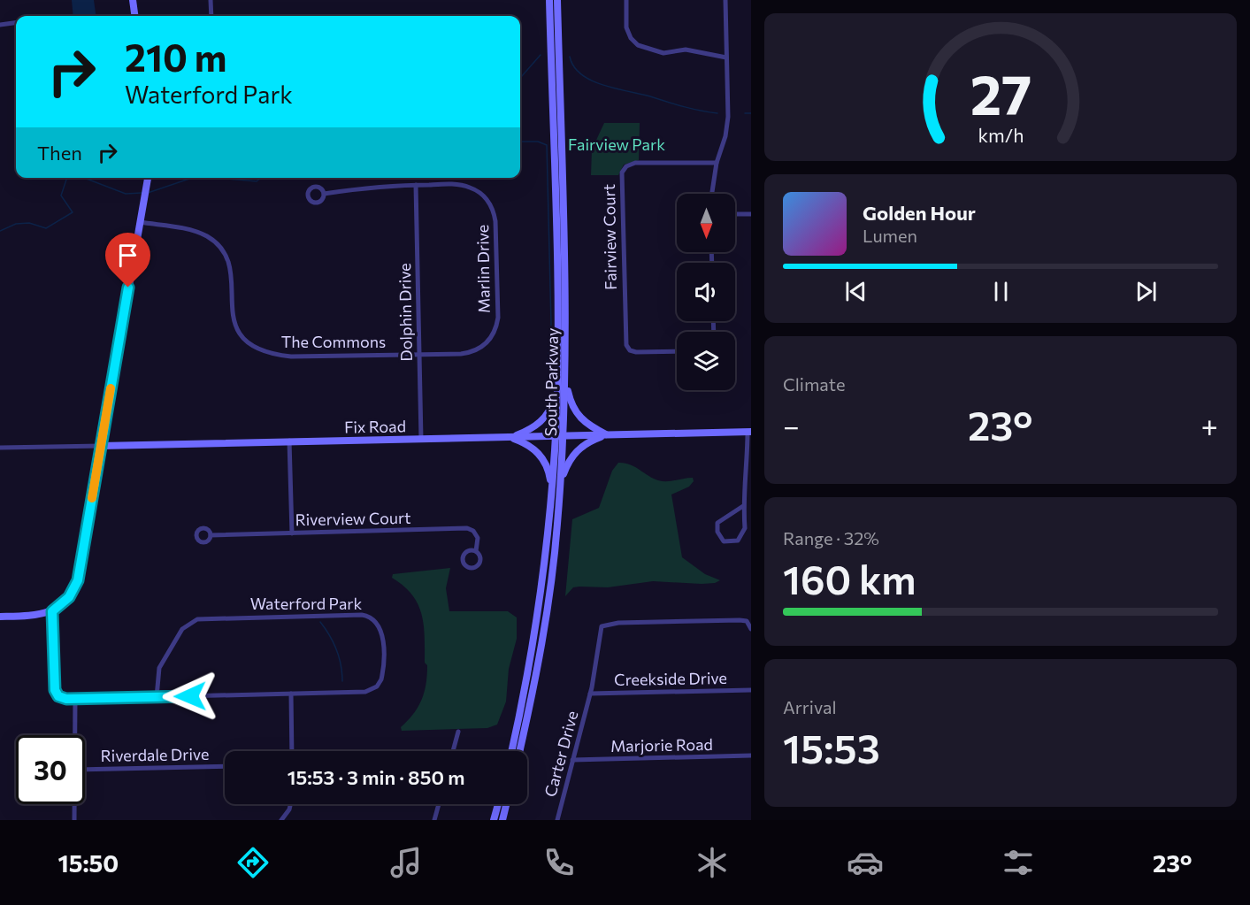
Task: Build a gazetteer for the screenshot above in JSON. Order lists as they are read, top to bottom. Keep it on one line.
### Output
{"streets":{"main road":["South Parkway","Fix Road"],"street":["Fairview Court","Marlin Drive","Dolphin Drive","The Commons","Riverview Court","Waterford Park","Creekside Drive","Marjorie Road","Carter Drive","Riverdale Drive"]},"crossings":[["Marlin Drive","Dolphin Drive"],["Marlin Drive","The Commons"],["Dolphin Drive","The Commons"],["Dolphin Drive","Fix Road"],["South Parkway","Fix Road"],["Creekside Drive","Carter Drive"],["Marjorie Road","Carter Drive"]],"parks":["Fairview Park"],"north":"bottom","page":{"turn":["210 m","Waterford Park"],"then":"Then","song":["Golden Hour","Lumen"],"tile":["Climate",["Range · 32%","160 km"],["Arrival","15:53"]],"heat":["−","23°","+"],"limit":"30","trip":"15:53 · 3 min · 850 m","tabs":["15:50","23°"],"gauge":["27","km/h"]}}
